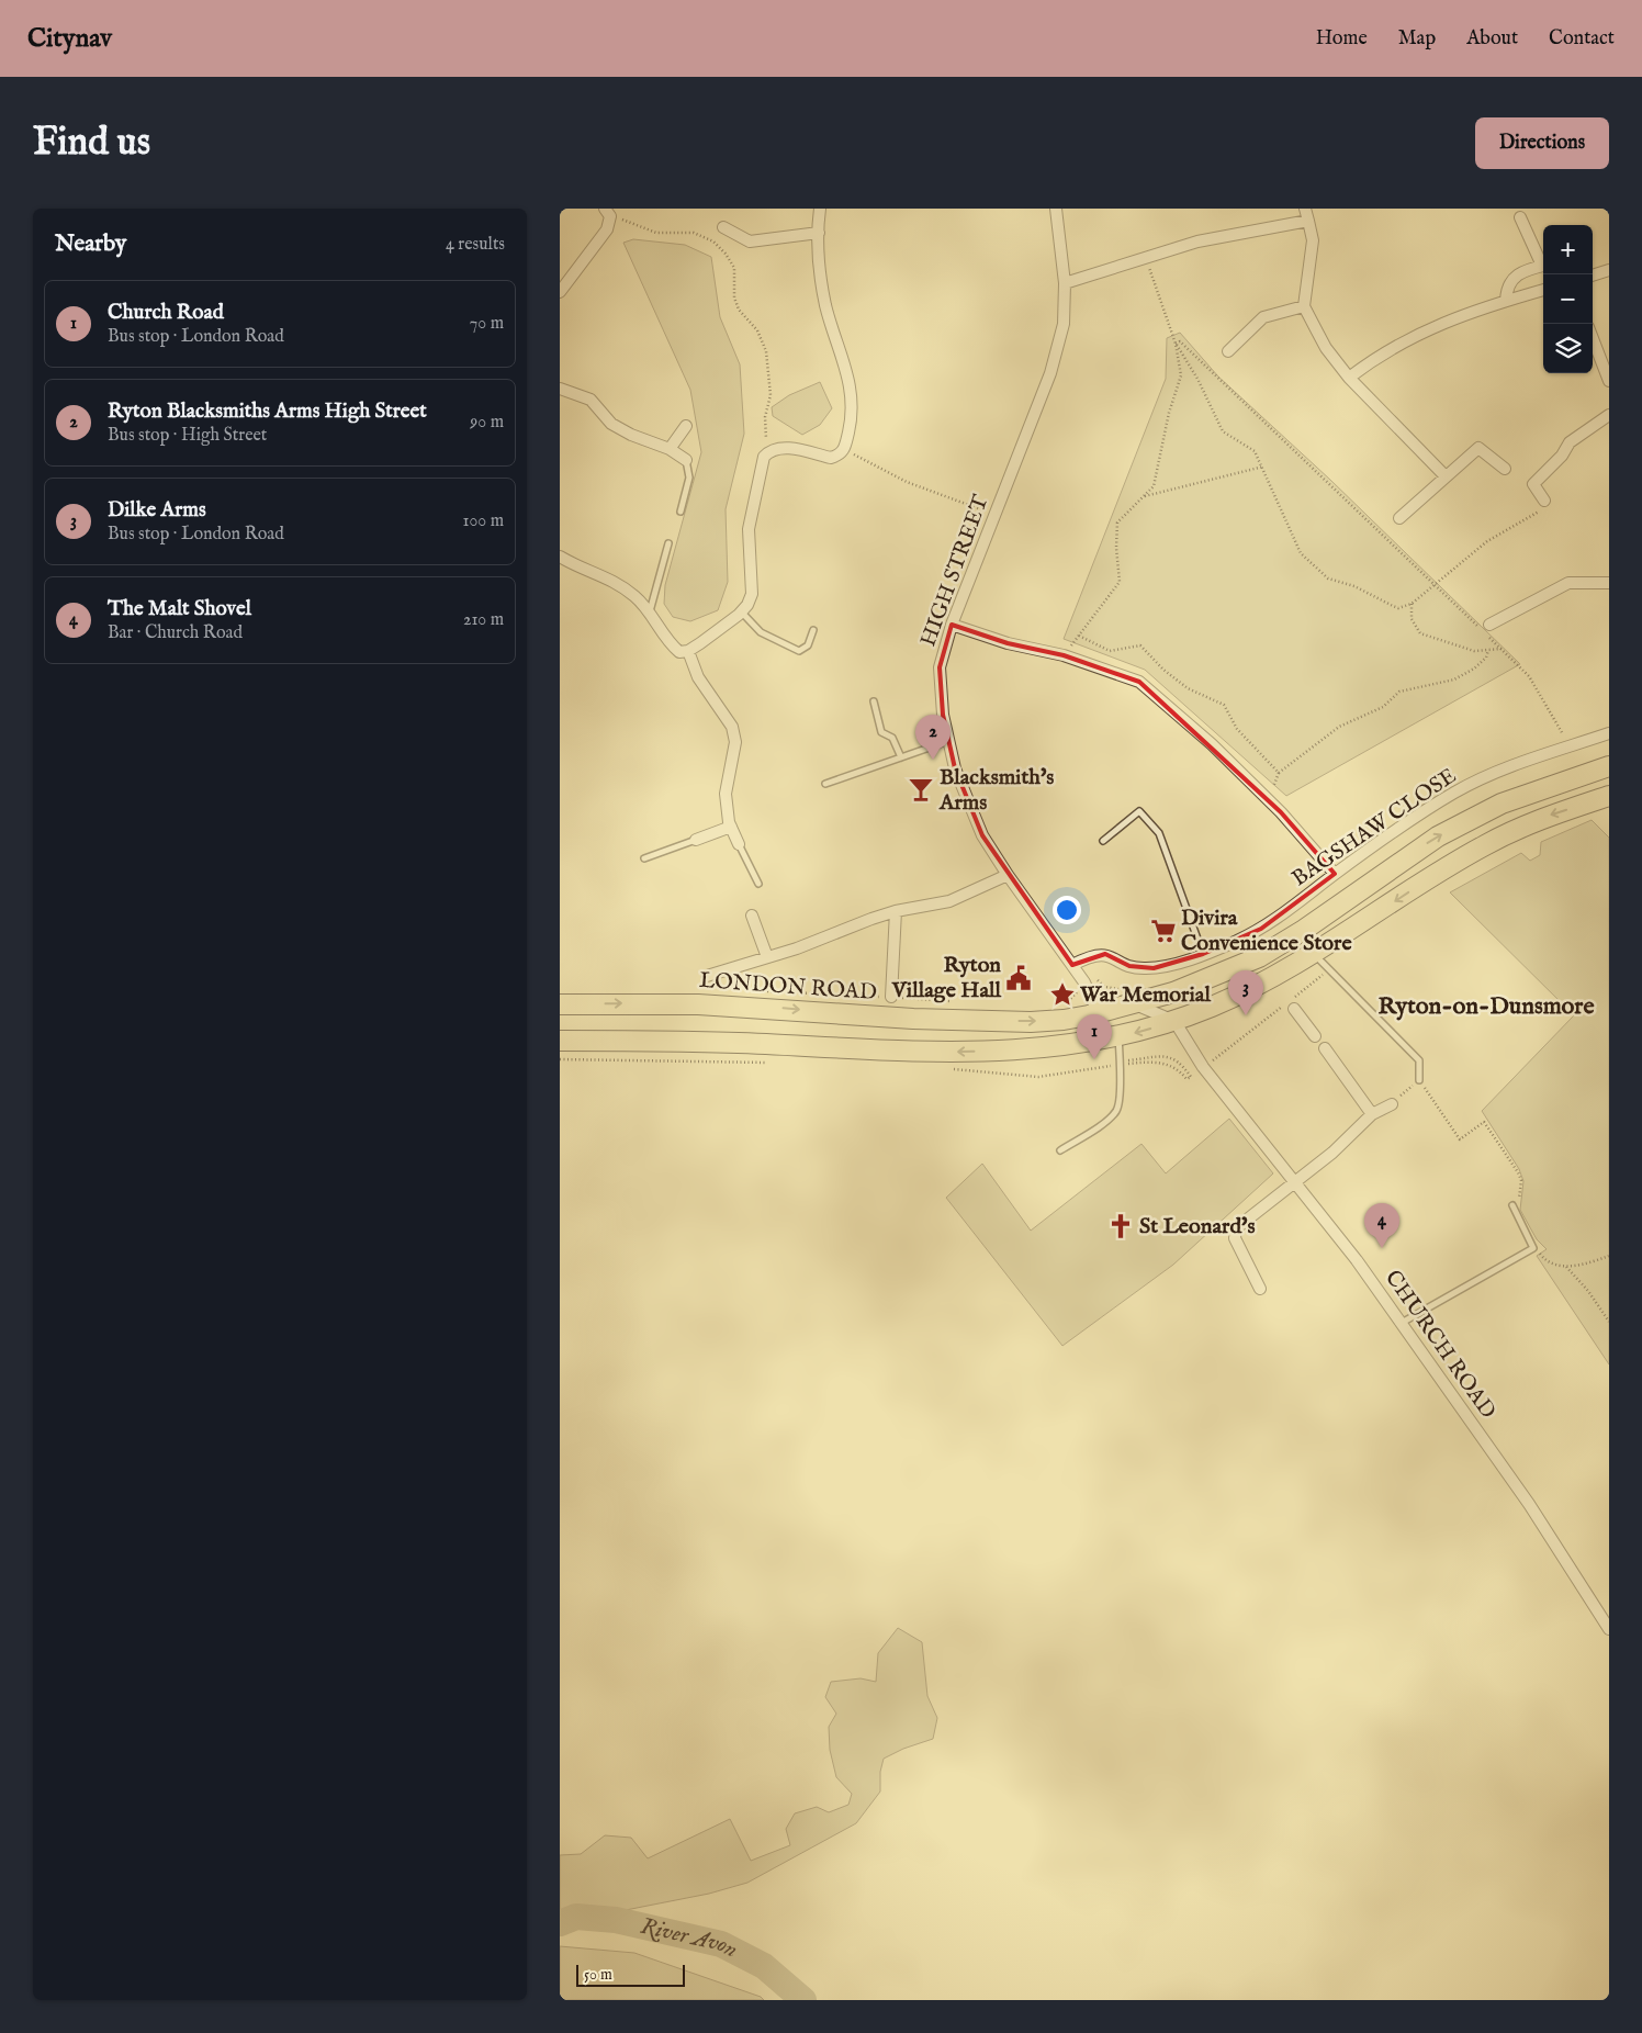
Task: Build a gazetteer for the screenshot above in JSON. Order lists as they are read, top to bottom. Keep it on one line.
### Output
{"streets":{"highway":["LONDON ROAD"],"street":["HIGH STREET","BAGSHAW CLOSE","CHURCH ROAD"]},"crossings":[["HIGH STREET","BAGSHAW CLOSE"],["HIGH STREET","LONDON ROAD"]],"districts":["Ryton-on-Dunsmore"],"water":["River Avon"],"places":{"bar":["Blacksmith's Arms"],"supermarket":["Divira Convenience Store"],"public building":["Ryton Village Hall"],"place":["War Memorial"],"church":["St Leonard's"]},"scale_bar":"50 m","page":{"header":"Citynav","nav":["Home","Map","About","Contact"],"buttons":"Directions","title":"Find us","heading":["Nearby","4 results"],"map_buttons":["+","−"],"list":[{"mark":"1","name":"Church Road","note":"Bus stop · London Road","value":"70 m"},{"mark":"2","name":"Ryton Blacksmiths Arms High Street","note":"Bus stop · High Street","value":"90 m"},{"mark":"3","name":"Dilke Arms","note":"Bus stop · London Road","value":"100 m"},{"mark":"4","name":"The Malt Shovel","note":"Bar · Church Road","value":"210 m"}],"pins":["2","3","1","4"],"scale":"50 m"}}
